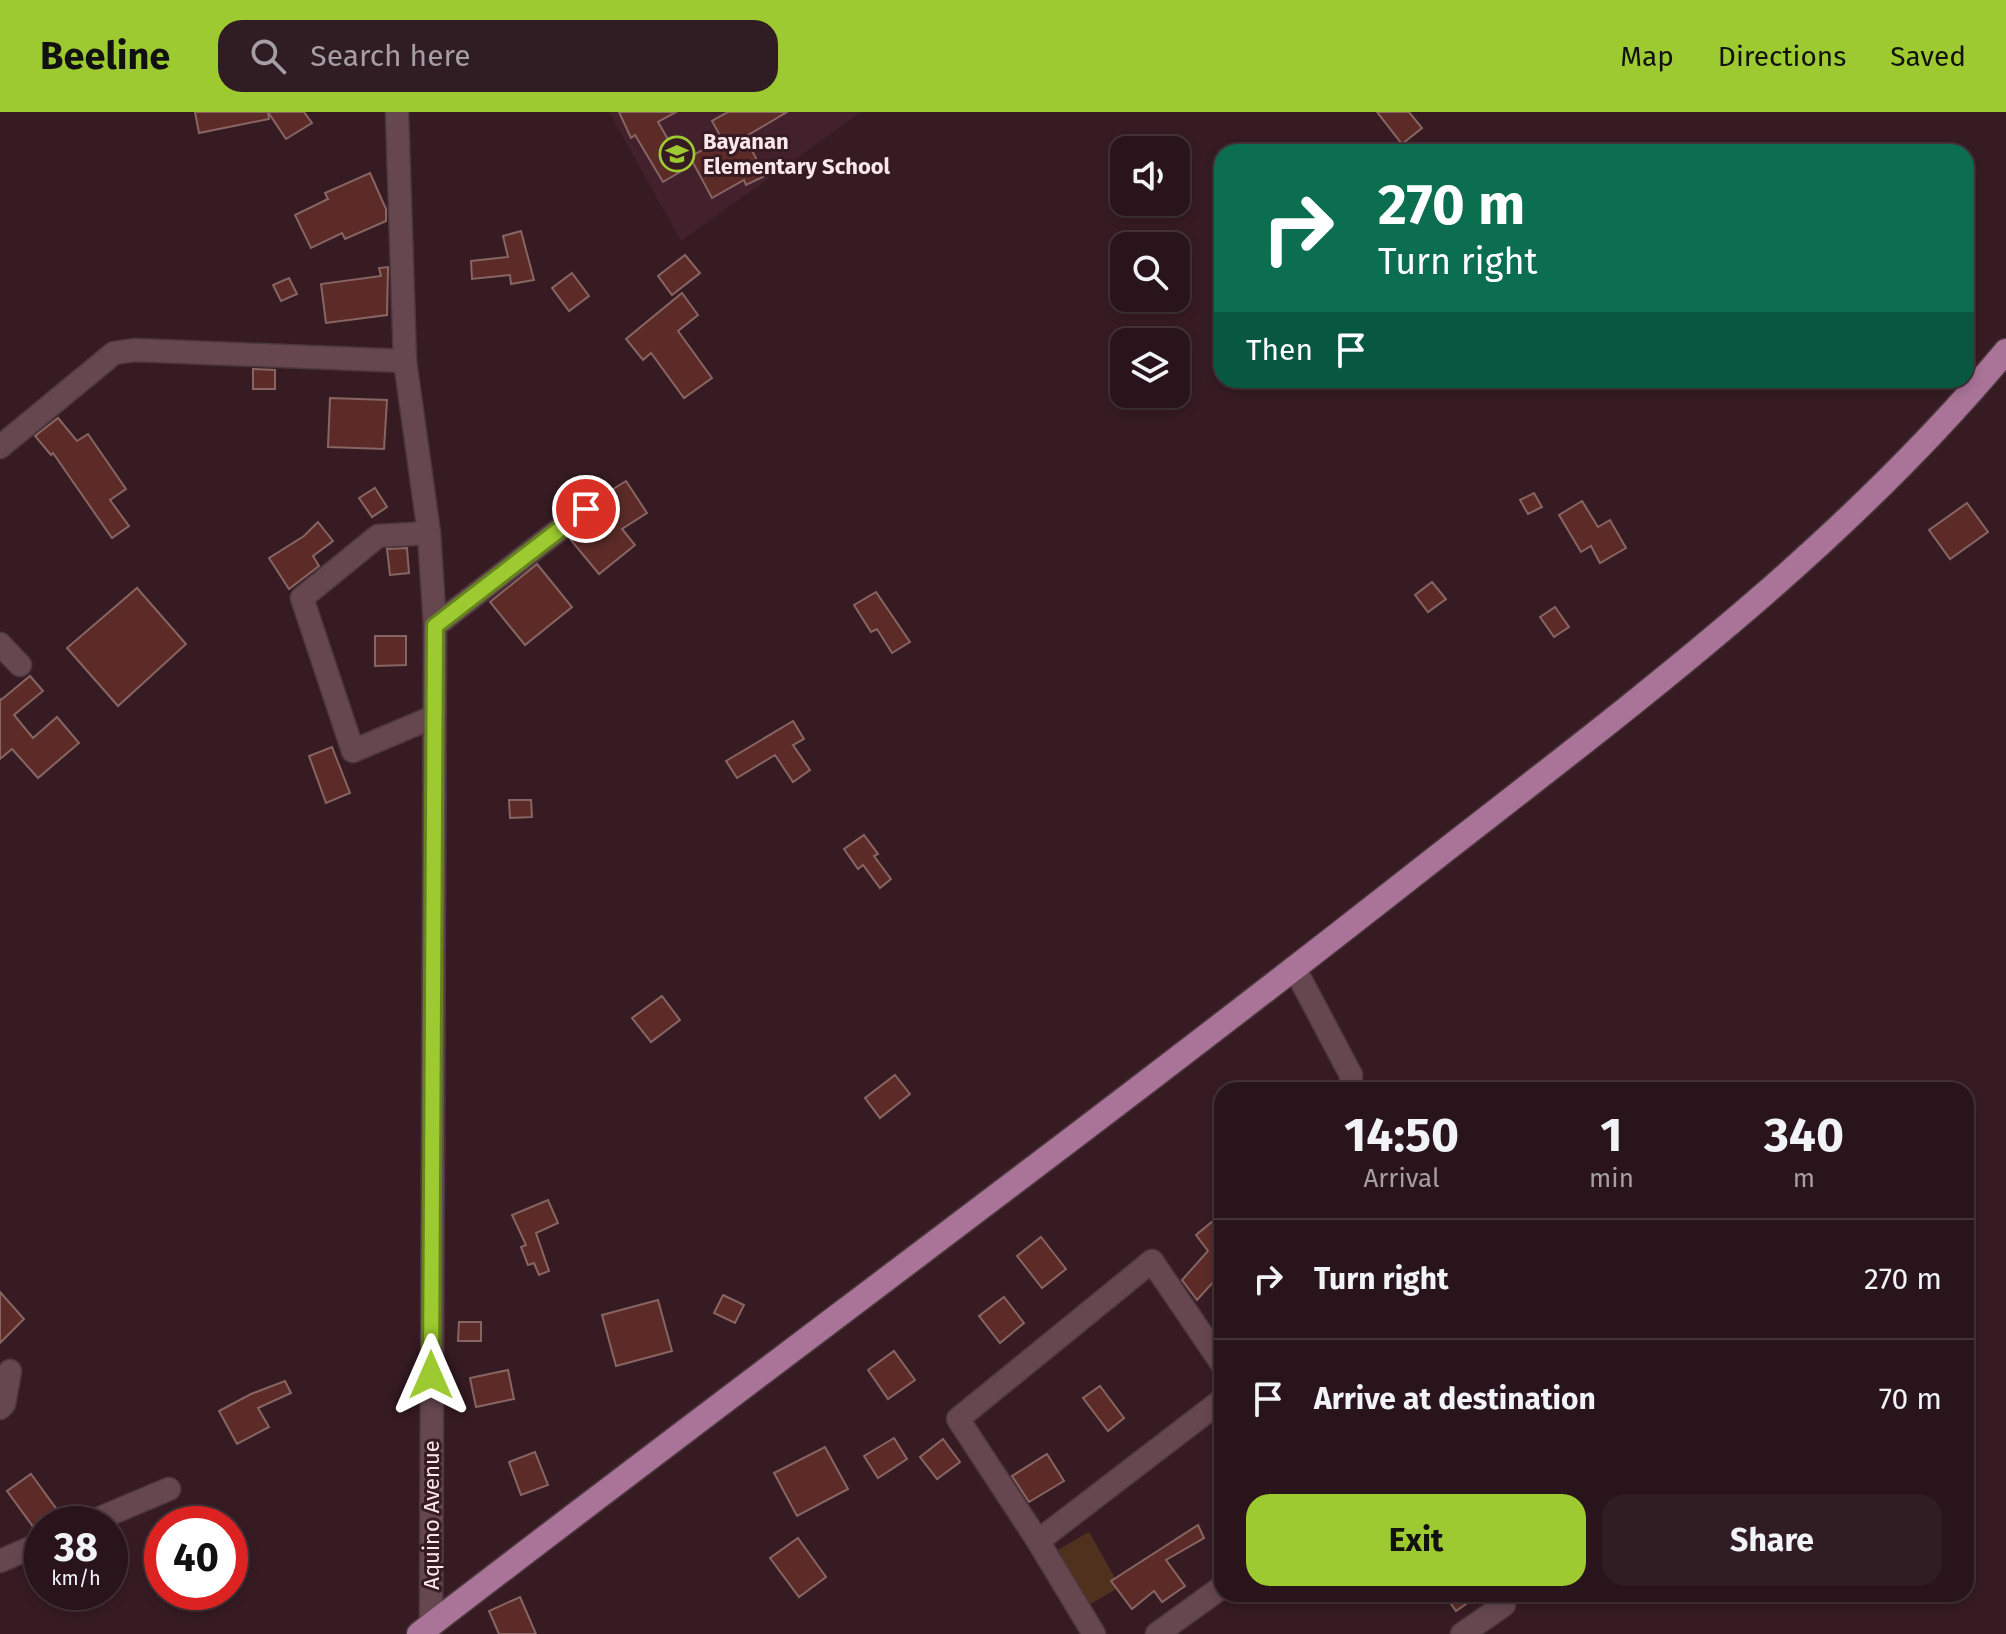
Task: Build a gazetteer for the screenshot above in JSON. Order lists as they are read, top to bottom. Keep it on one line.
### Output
{"streets":{"street":["Aquino Avenue"]},"places":{"school or university":["Bayanan Elementary School"]},"page":{"header":"Beeline","search":"Search here","nav":["Map","Directions","Saved"],"turn":["270 m","Turn right"],"then":"Then","eta":["14:50","Arrival","1","min","340","m"],"list":[{"name":"Turn right","value":"270 m"},{"name":"Arrive at destination","value":"70 m"}],"buttons":["Exit","Share"],"speed":"38 km/h","limit":"40"}}
